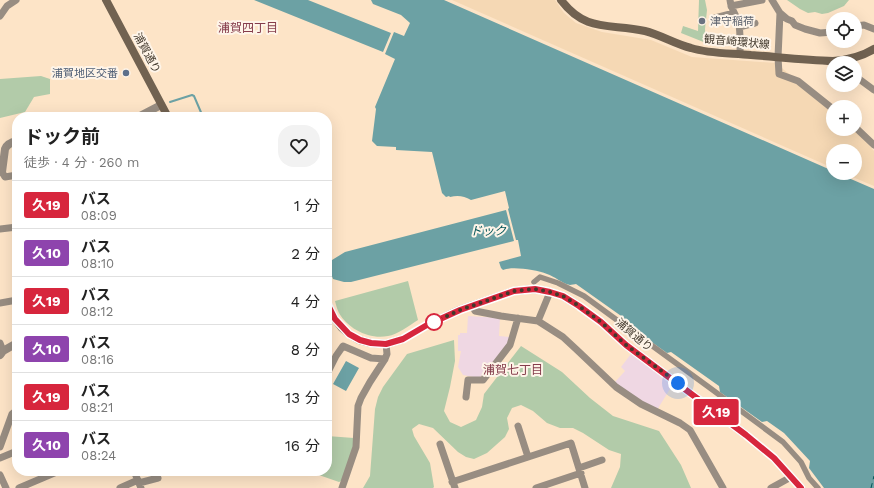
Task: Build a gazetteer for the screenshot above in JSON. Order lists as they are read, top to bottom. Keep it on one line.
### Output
{"streets":{"main road":["観音崎環状線","浦賀通り"]},"districts":["浦賀四丁目","浦賀七丁目"],"water":["ドック"],"places":["津守稲荷","浦賀地区交番"],"lines":["bus line 久19"],"page":{"on_map":"久19","map_buttons":["+","−"],"heading":["ドック前","徒歩 · 4 分 · 260 m"],"list":[{"mark":"久19","name":"バス","note":"08:09","value":"1 分"},{"mark":"久10","name":"バス","note":"08:10","value":"2 分"},{"mark":"久19","name":"バス","note":"08:12","value":"4 分"},{"mark":"久10","name":"バス","note":"08:16","value":"8 分"},{"mark":"久19","name":"バス","note":"08:21","value":"13 分"},{"mark":"久10","name":"バス","note":"08:24","value":"16 分"}]}}
